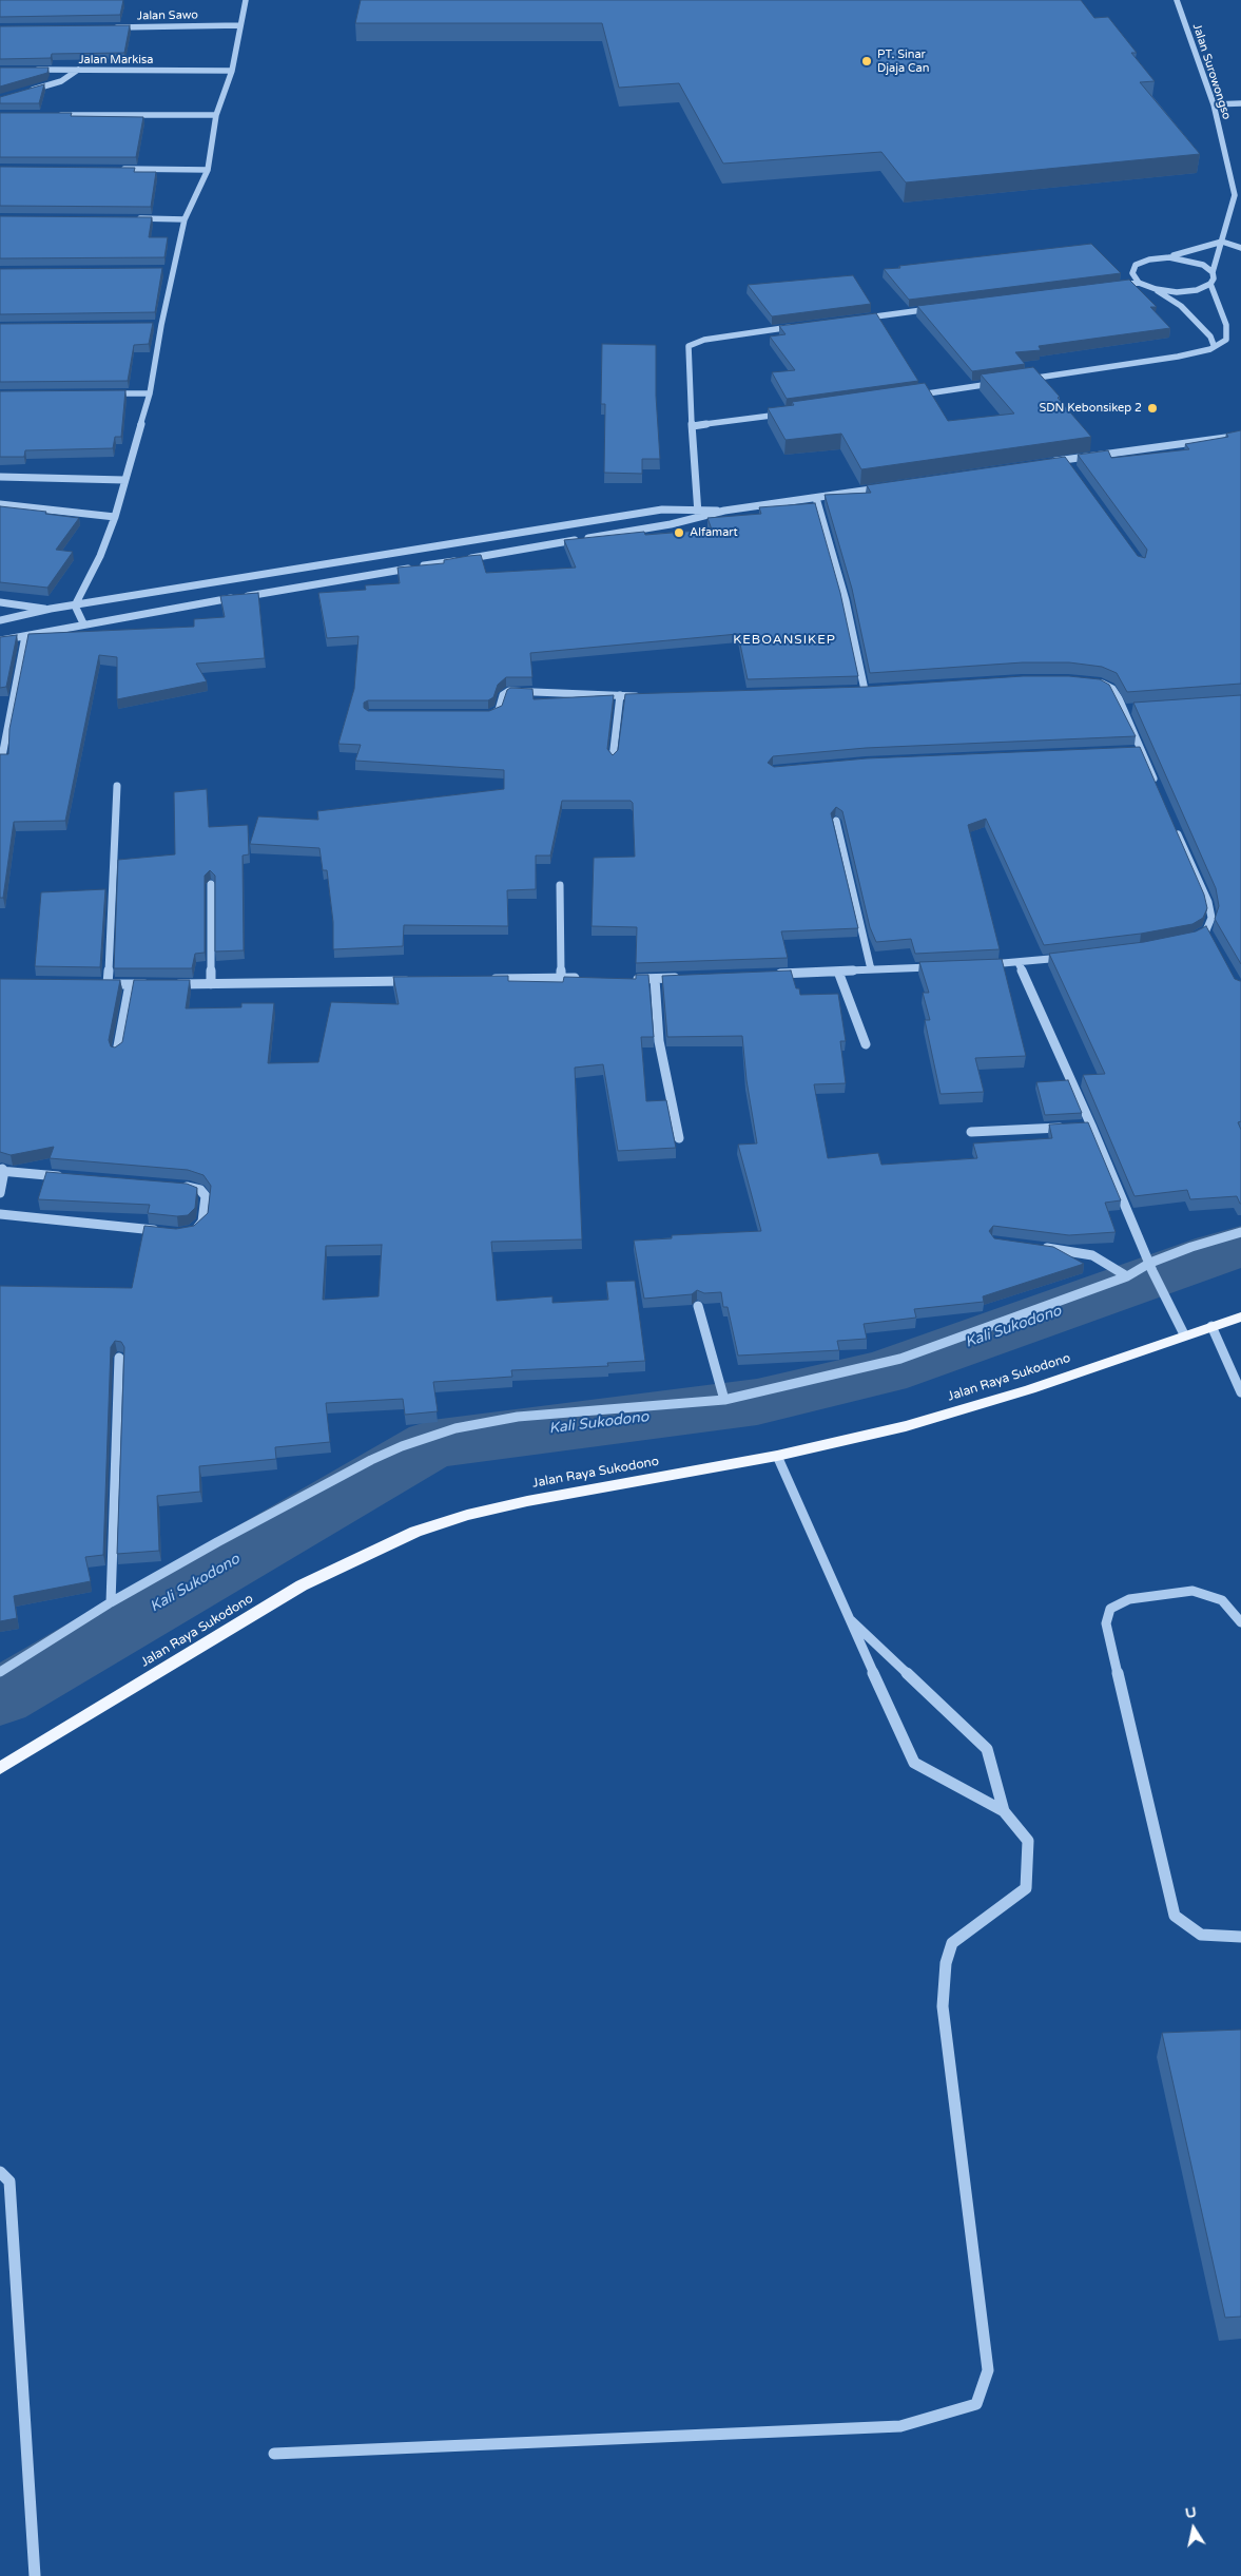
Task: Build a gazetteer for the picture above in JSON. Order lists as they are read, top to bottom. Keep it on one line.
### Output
{"streets":{"main road":["Jalan Raya Sukodono"],"street":["Jalan Sawo","Jalan Markisa","Jalan Surowongso"]},"districts":["KEBOANSIKEP"],"water":["Kali Sukodono"],"places":["PT. Sinar Djaja Can","SDN Kebonsikep 2","Alfamart"],"north":"top"}
